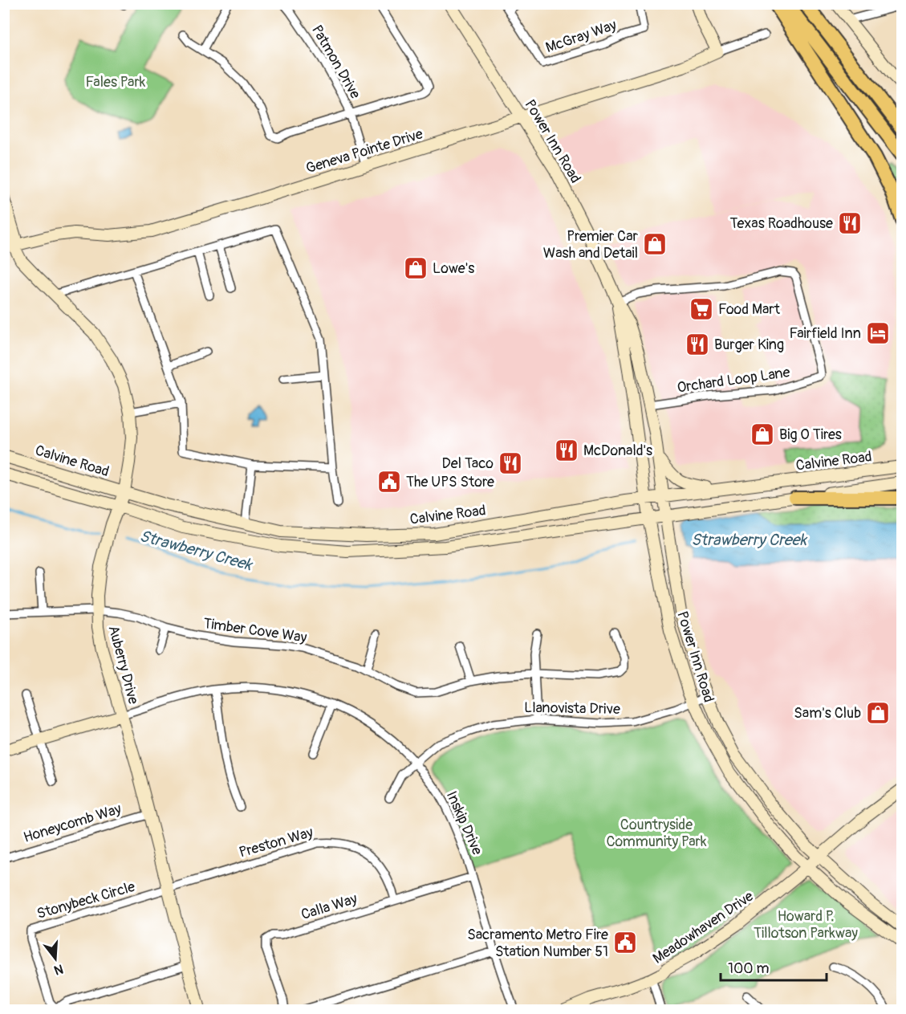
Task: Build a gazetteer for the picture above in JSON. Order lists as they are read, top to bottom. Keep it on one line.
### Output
{"streets":{"main road":["Power Inn Road","Geneva Pointe Drive","Calvine Road","Auberry Drive","Meadowhaven Drive"],"street":["McGray Way","Patmon Drive","Orchard Loop Lane","Timber Cove Way","Llanovista Drive","Honeycomb Way","Inskip Drive","Preston Way","Stonybeck Circle","Calla Way"]},"crossings":[["Patmon Drive","Geneva Pointe Drive"],["Power Inn Road","Geneva Pointe Drive"],["Power Inn Road","Orchard Loop Lane"],["Power Inn Road","Calvine Road"],["Power Inn Road","Llanovista Drive"],["Power Inn Road","Meadowhaven Drive"],["Geneva Pointe Drive","Auberry Drive"],["Calvine Road","Auberry Drive"],["Timber Cove Way","Auberry Drive"],["Auberry Drive","Honeycomb Way"],["Auberry Drive","Inskip Drive"],["Auberry Drive","Preston Way"],["Auberry Drive","Stonybeck Circle"],["Llanovista Drive","Inskip Drive"],["Inskip Drive","Calla Way"],["Preston Way","Stonybeck Circle"],["Preston Way","Calla Way"]],"water":["Strawberry Creek"],"parks":["Fales Park","Countryside Community Park","Howard P. Tillotson Parkway"],"places":{"restaurant":["Texas Roadhouse","Burger King","McDonald's","Del Taco"],"shop":["Premier Car Wash and Detail","Lowe's","Big O Tires","Sam's Club"],"supermarket":["Food Mart"],"hotel":["Fairfield Inn"],"public building":["The UPS Store","Sacramento Metro Fire Station Number 51"]},"scale_bar":"100 m","north":"bottom"}
